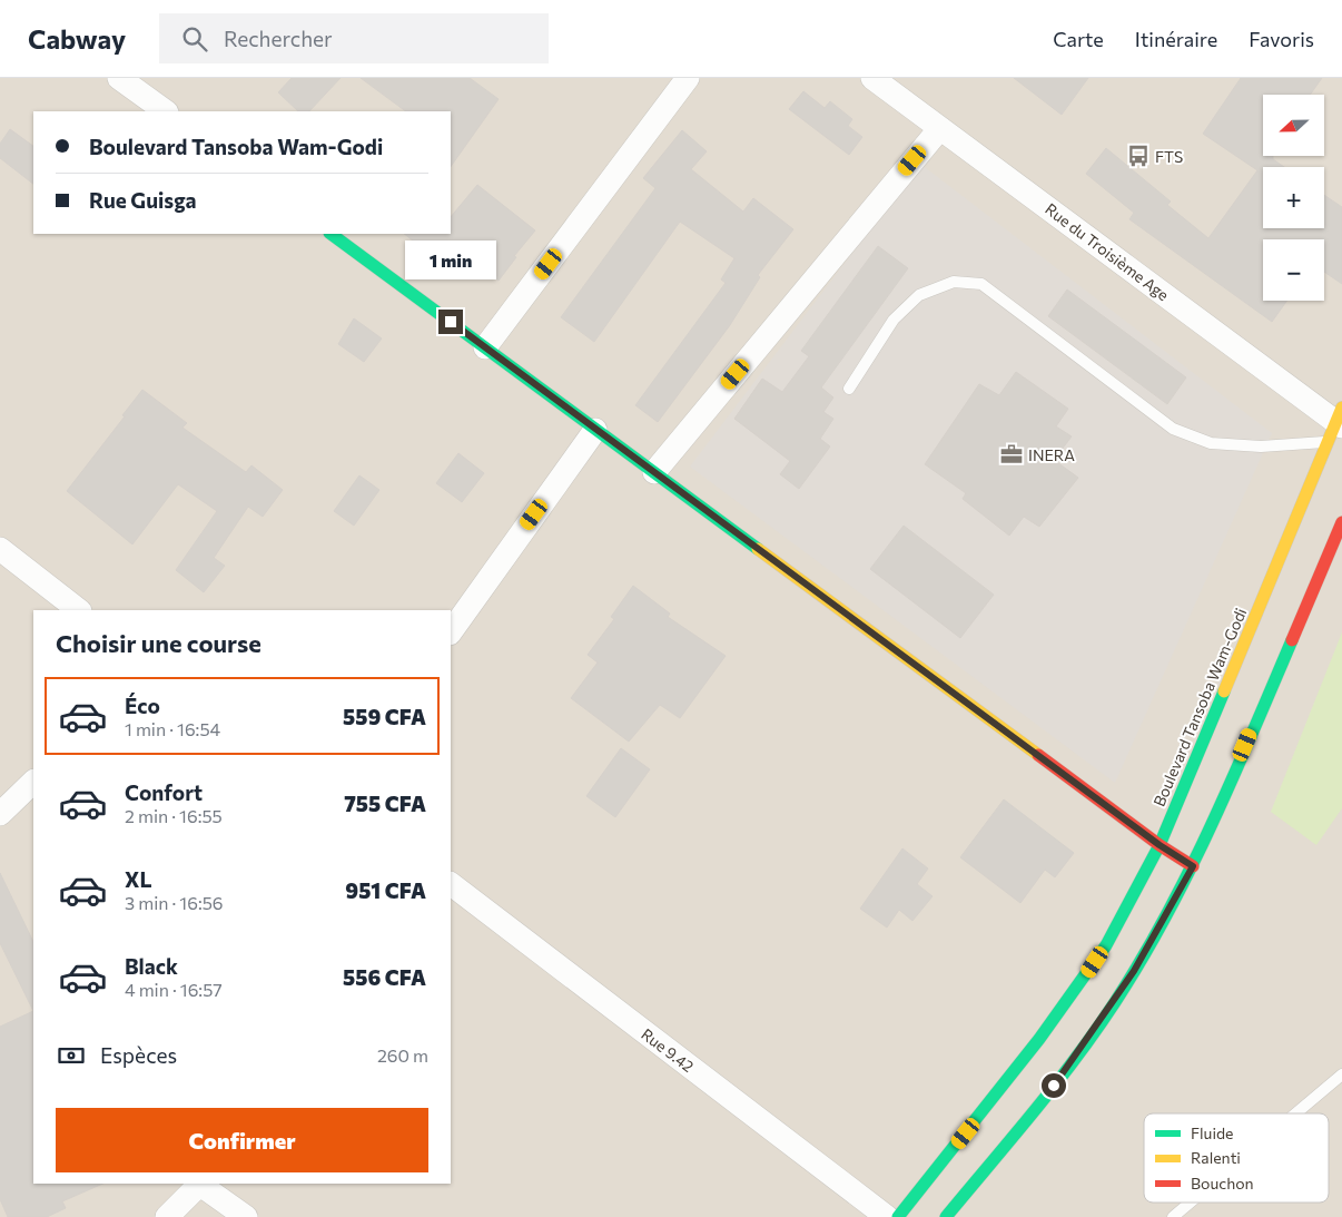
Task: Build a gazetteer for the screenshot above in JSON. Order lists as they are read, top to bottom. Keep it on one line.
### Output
{"streets":{"main road":["Boulevard Tansoba Wam-Godi"],"street":["Rue du Troisième Age","Rue 9.42"]},"crossings":[["Rue du Troisième Age","Boulevard Tansoba Wam-Godi"]],"places":{"bus stop":["FTS"],"office":["INERA"]},"legend":["Fluide","Ralenti","Bouchon"],"north":"left","page":{"header":"Cabway","search":"Rechercher","nav":["Carte","Itinéraire","Favoris"],"map_buttons":["+","−"],"banner":["Boulevard Tansoba Wam-Godi","Rue Guisga"],"bubble":"1 min","heading":"Choisir une course","list":[{"name":"Éco","note":"1 min · 16:54","value":"559 CFA"},{"name":"Confort","note":"2 min · 16:55","value":"755 CFA"},{"name":"XL","note":"3 min · 16:56","value":"951 CFA"},{"name":"Black","note":"4 min · 16:57","value":"556 CFA"}],"pay":["Espèces","260 m"],"buttons":"Confirmer"}}
